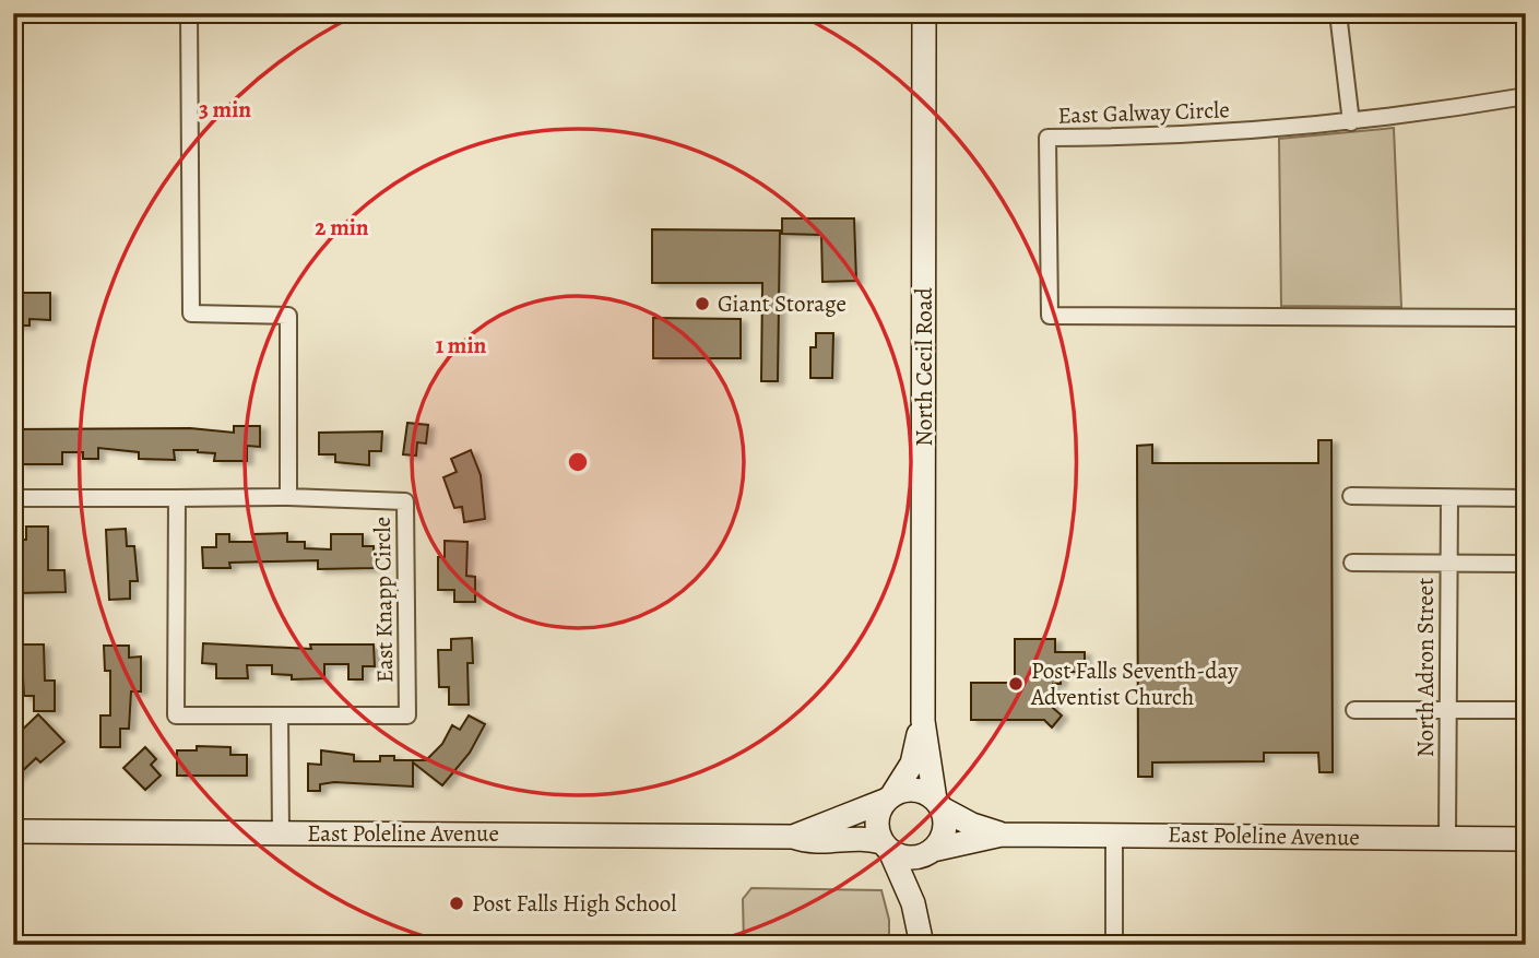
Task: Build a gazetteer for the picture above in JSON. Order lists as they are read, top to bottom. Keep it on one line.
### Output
{"streets":{"main road":["North Cecil Road","East Poleline Avenue"],"street":["East Galway Circle","East Knapp Circle","North Adron Street"]},"crossings":[["North Cecil Road","East Poleline Avenue"],["North Adron Street","East Poleline Avenue"]],"places":["Giant Storage","Post Falls Seventh-day Adventist Church","Post Falls High School"],"rings":["3 min","2 min","1 min"]}
